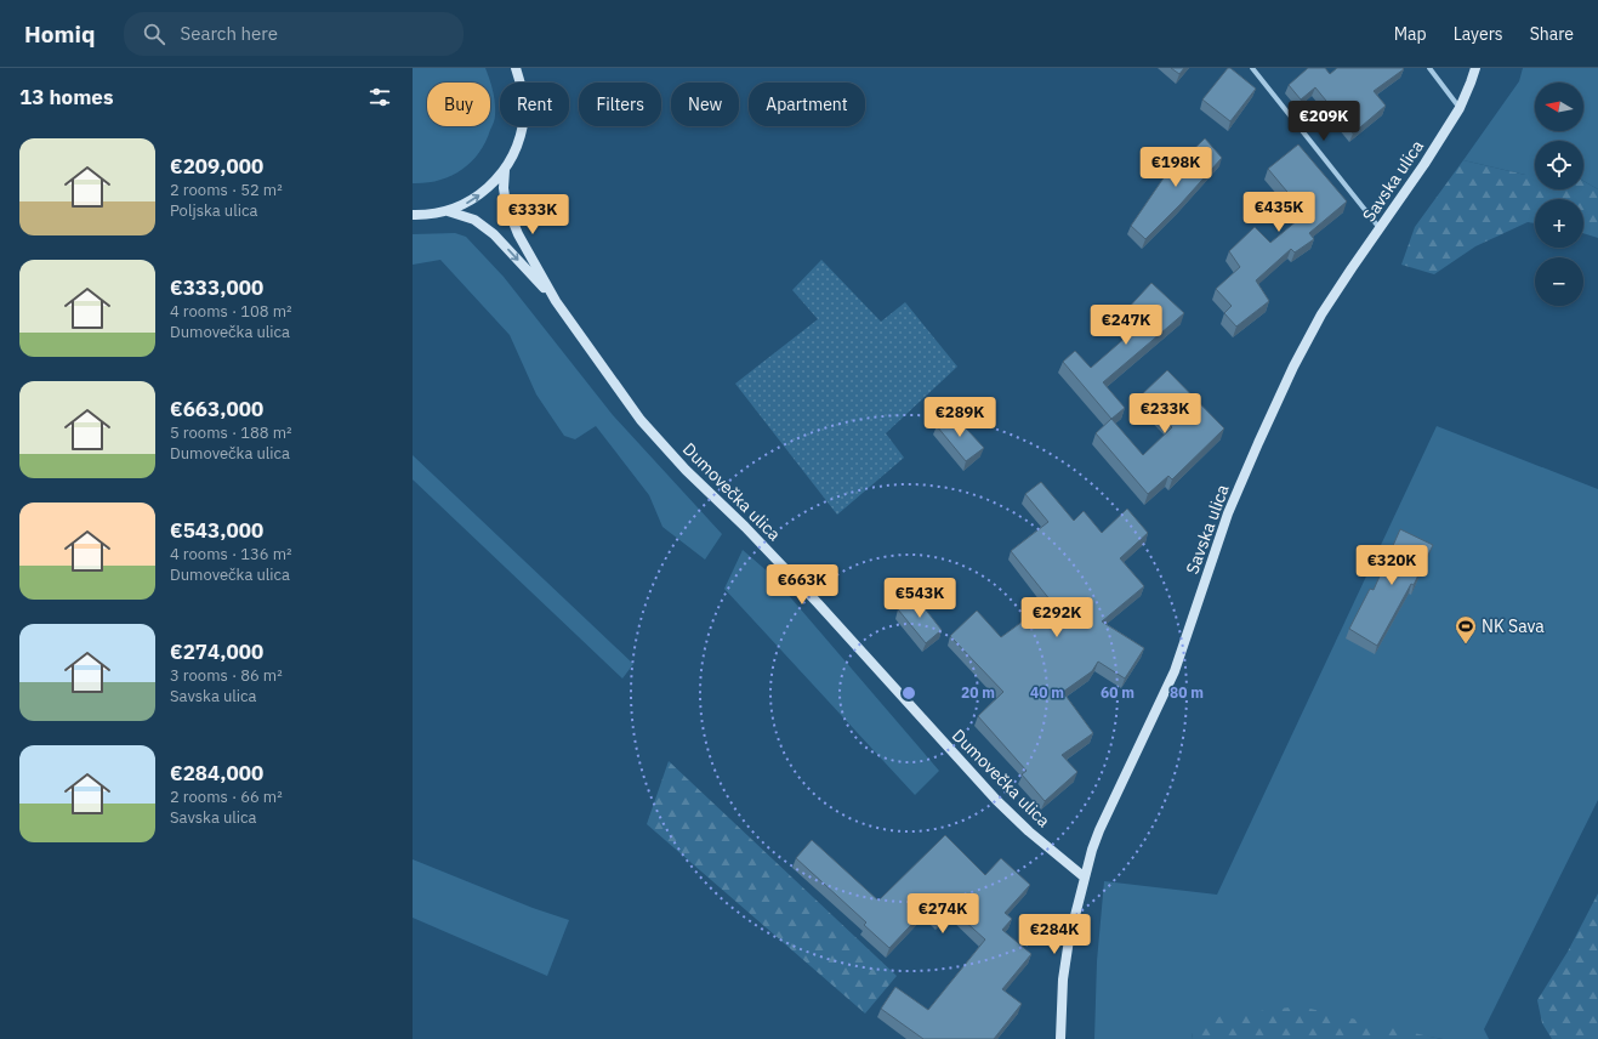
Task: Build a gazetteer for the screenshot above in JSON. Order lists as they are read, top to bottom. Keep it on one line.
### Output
{"streets":{"street":["Savska ulica","Dumovečka ulica"]},"crossings":[["Savska ulica","Dumovečka ulica"]],"places":{"sports":["NK Sava"]},"north":"left","page":{"header":"Homiq","search":"Search here","nav":["Map","Layers","Share"],"heading":"13 homes","map_buttons":["+","−"],"chip":["Buy","Rent","Filters","New","Apartment"],"price":["€209K","€198K","€435K","€333K","€247K","€233K","€289K","€320K","€663K","€543K","€292K","€274K","€284K"],"list":[{"name":"€209,000","note":"2 rooms · 52 m² · Poljska ulica"},{"name":"€333,000","note":"4 rooms · 108 m² · Dumovečka ulica"},{"name":"€663,000","note":"5 rooms · 188 m² · Dumovečka ulica"},{"name":"€543,000","note":"4 rooms · 136 m² · Dumovečka ulica"},{"name":"€274,000","note":"3 rooms · 86 m² · Savska ulica"},{"name":"€284,000","note":"2 rooms · 66 m² · Savska ulica"}]},"rings":["20 m","40 m","60 m","80 m"]}
